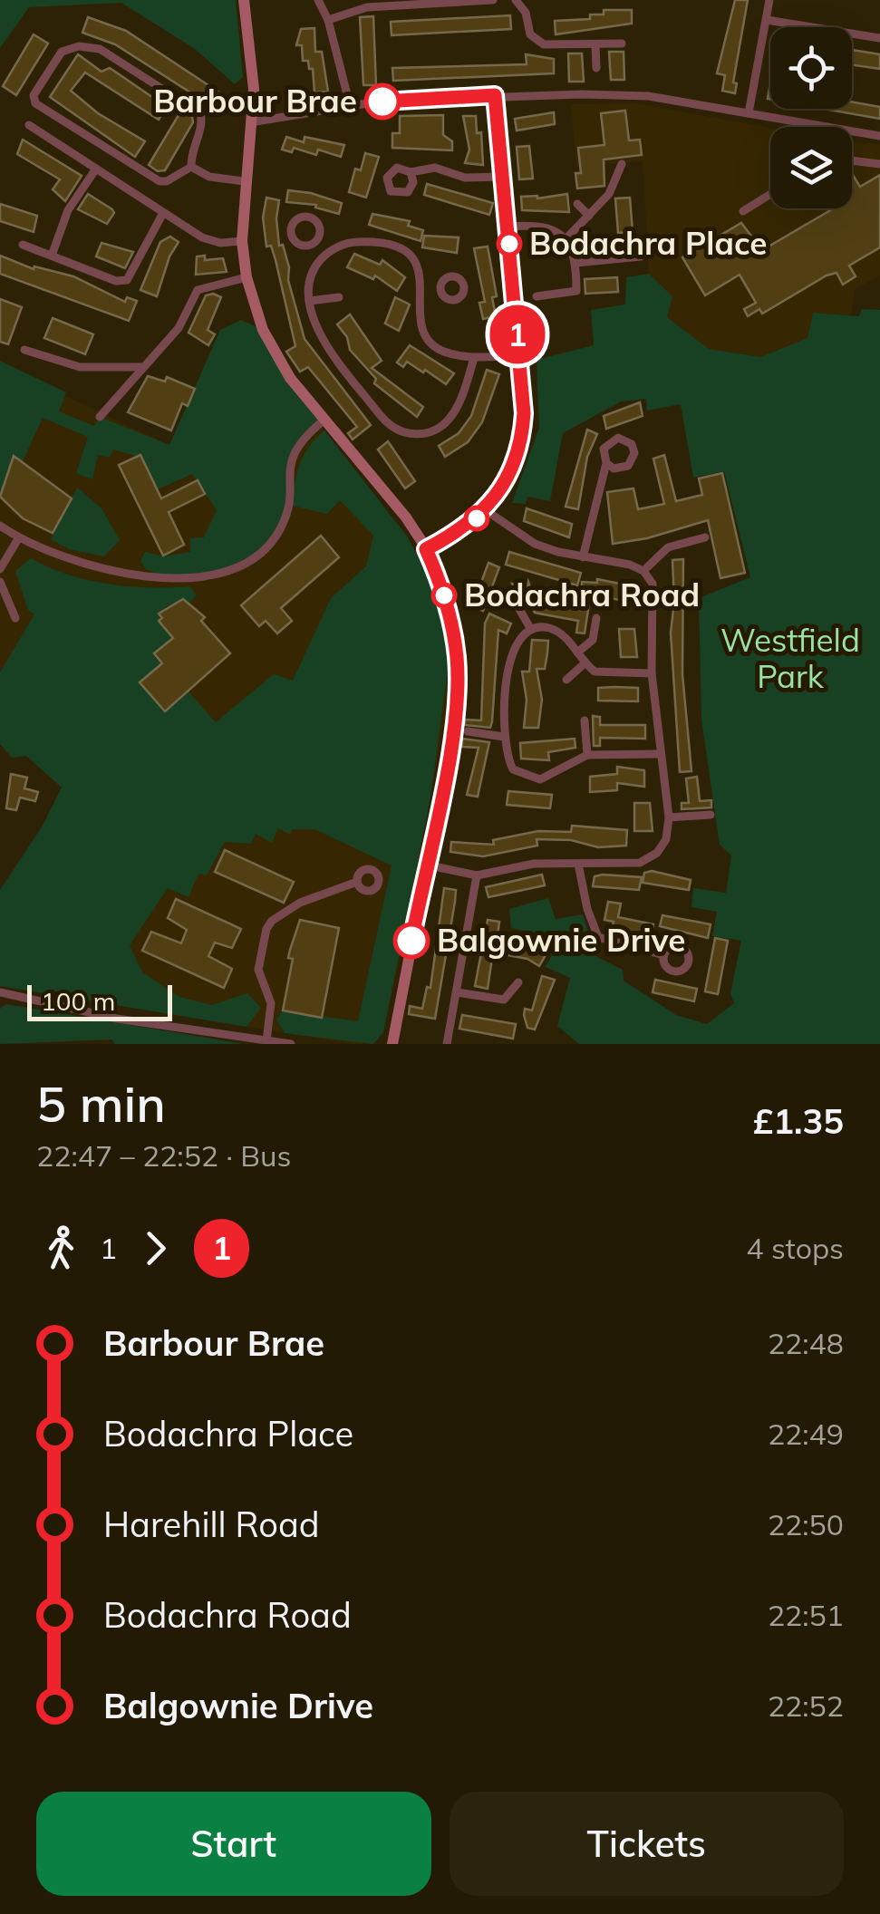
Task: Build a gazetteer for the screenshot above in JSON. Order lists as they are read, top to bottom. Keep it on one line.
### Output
{"parks":["Westfield Park"],"places":["Barbour Brae","Bodachra Place","Bodachra Road","Balgownie Drive"],"lines":["bus line 1"],"scale_bar":"100 m","page":{"on_map":"1","scale":"100 m","heading":["5 min","22:47 – 22:52 · Bus","£1.35"],"legs":["1","1","4 stops"],"list":[{"name":"Barbour Brae","value":"22:48"},{"name":"Bodachra Place","value":"22:49"},{"name":"Harehill Road","value":"22:50"},{"name":"Bodachra Road","value":"22:51"},{"name":"Balgownie Drive","value":"22:52"}],"buttons":["Start","Tickets"]}}
